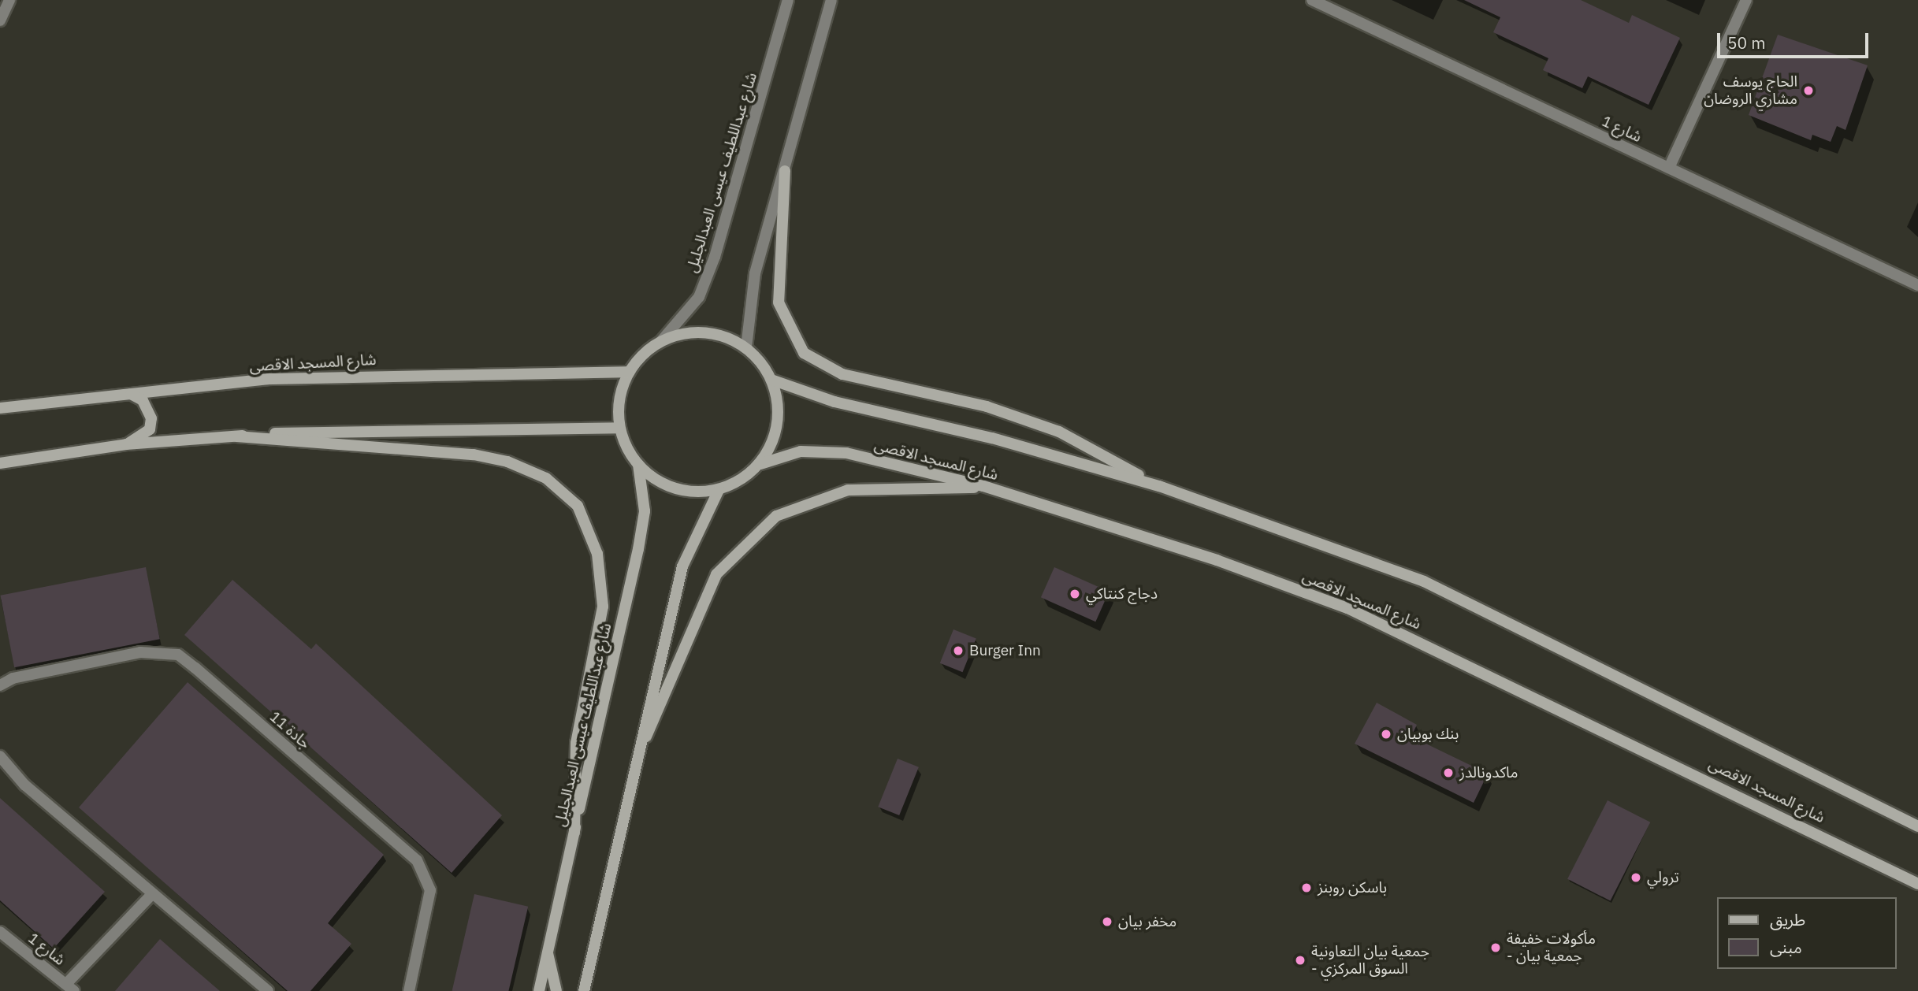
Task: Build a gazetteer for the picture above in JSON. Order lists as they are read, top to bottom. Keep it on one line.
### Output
{"streets":{"main road":["شارع عبداللطيف عيسى العبدالجليل","شارع المسجد الاقصى"],"street":["شارع 1","جادة 11"]},"crossings":[["شارع عبداللطيف عيسى العبدالجليل","شارع المسجد الاقصى"]],"places":["الحاج يوسف مشاري الروضان","دجاج كنتاكي","Burger Inn","بنك بوبيان","ماكدونالدز","ترولي","باسكن روبنز","مخفر بيان","مأكولات خفيفة - جمعية بيان","جمعية بيان التعاونية - السوق المركزي"],"legend":["طريق","مبنى"],"scale_bar":"50 m"}
